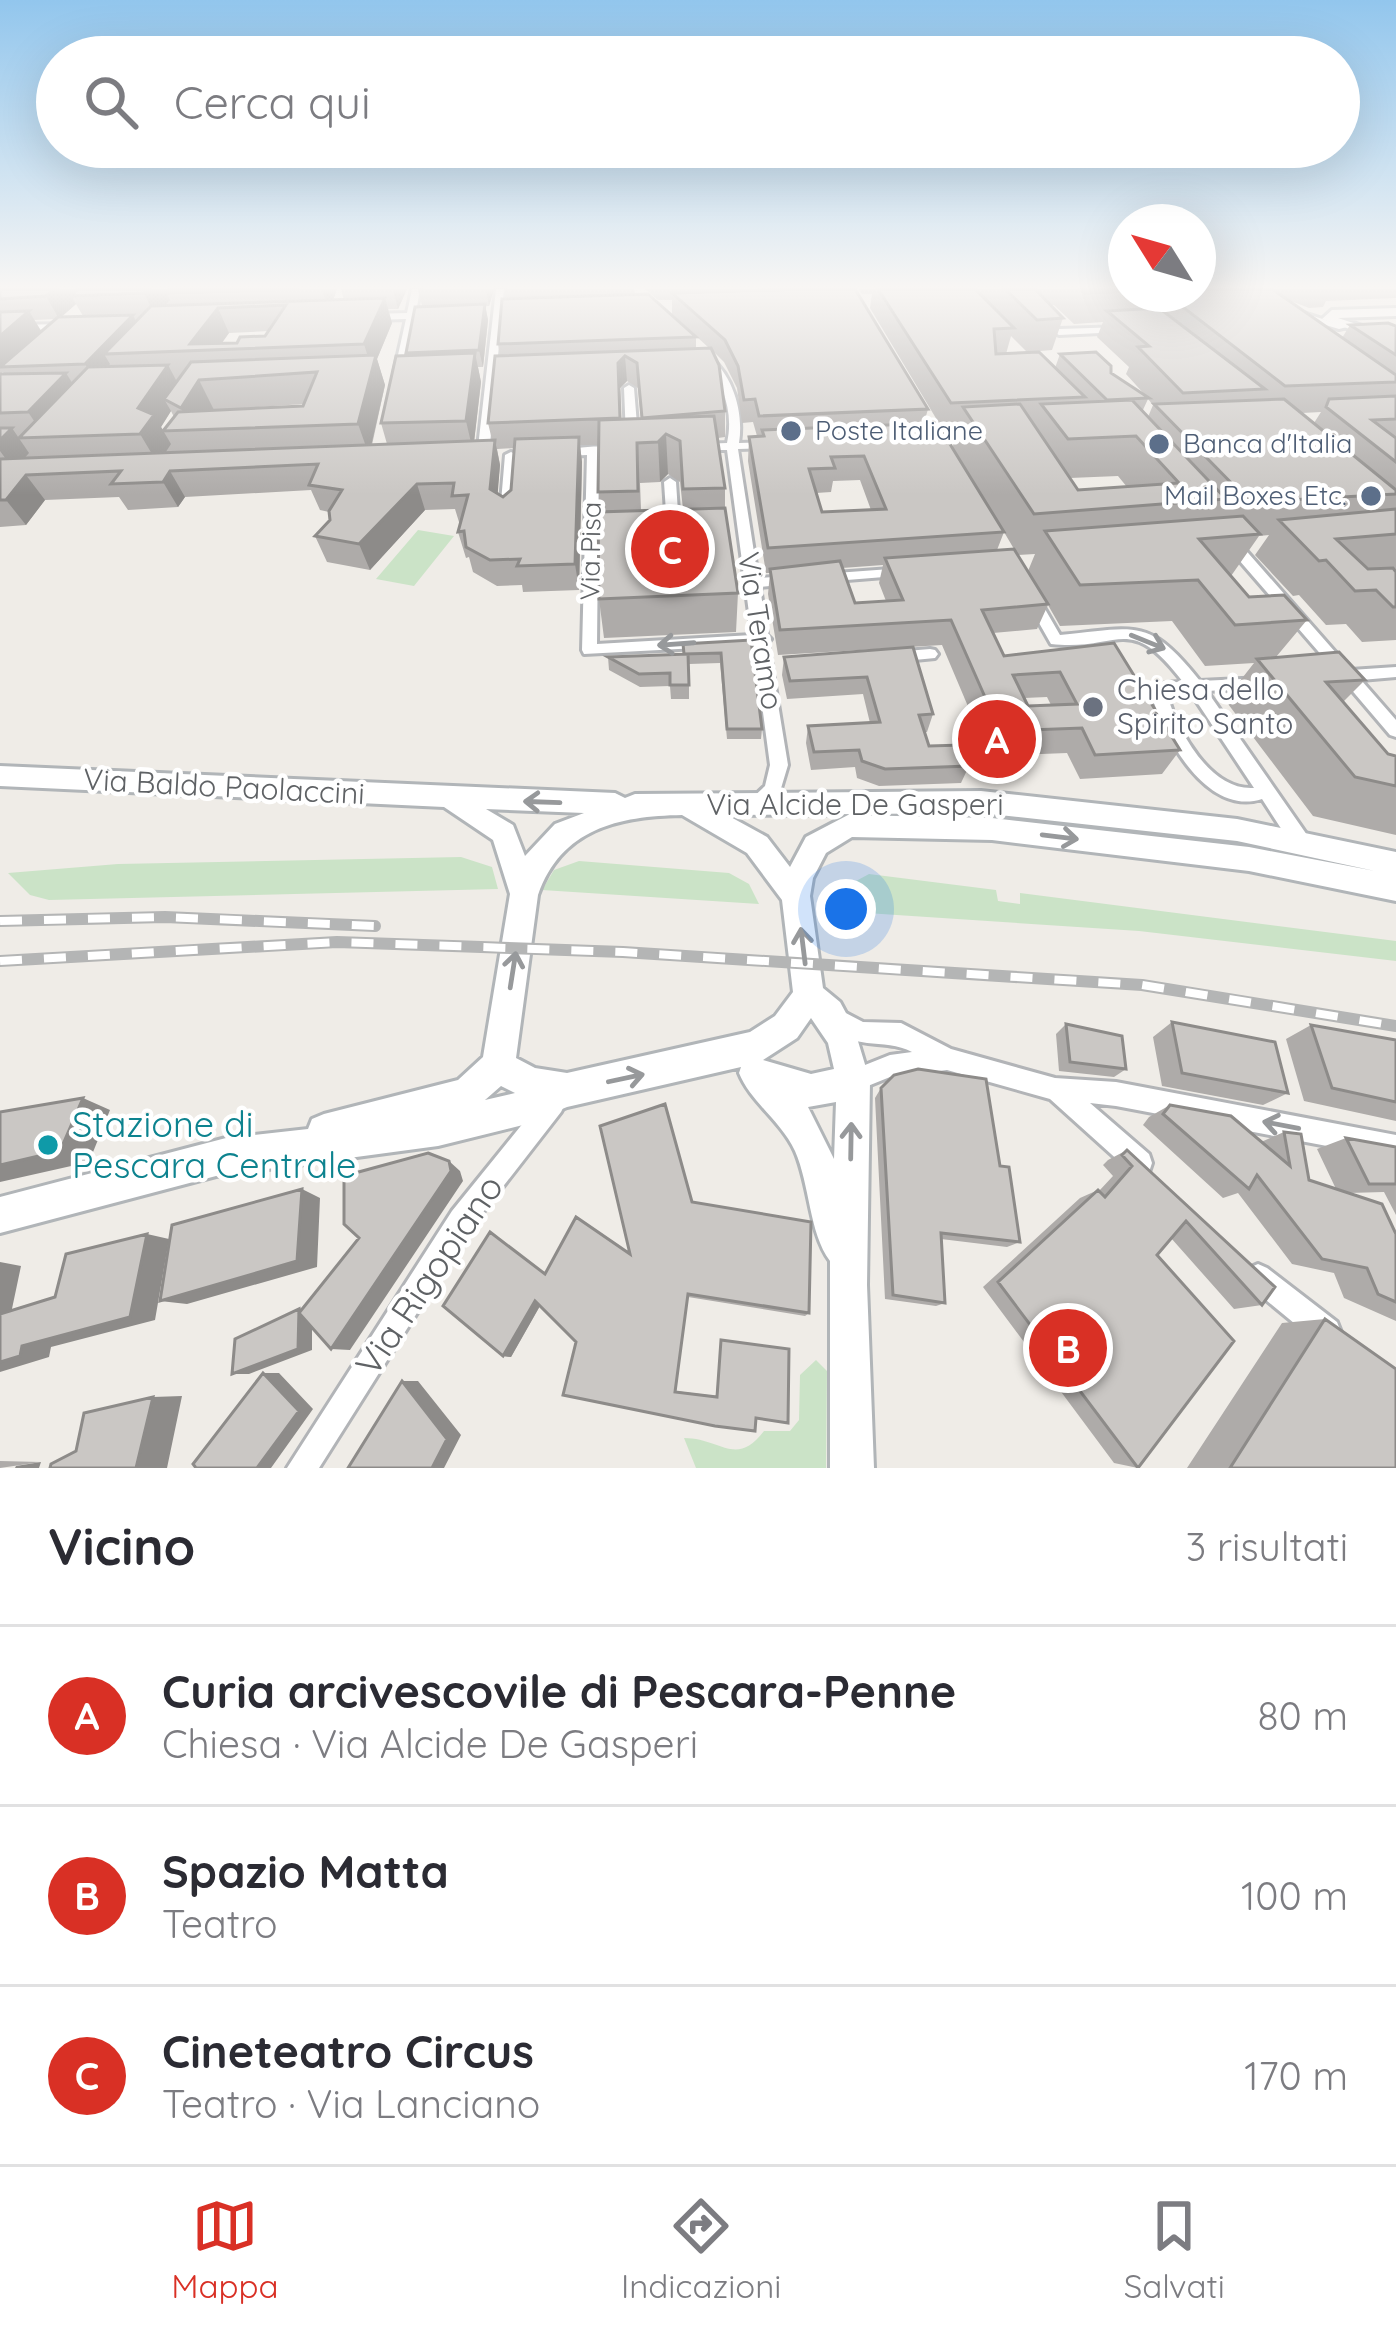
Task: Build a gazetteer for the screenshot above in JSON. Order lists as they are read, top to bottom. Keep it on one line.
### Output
{"streets":{"main road":["Via Baldo Paolaccini","Via Alcide De Gasperi"],"street":["Via Pisa","Via Teramo","Via Rigopiano"]},"crossings":[["Via Pisa","Via Teramo"],["Via Teramo","Via Alcide De Gasperi"],["Via Baldo Paolaccini","Via Alcide De Gasperi"],["Via Baldo Paolaccini","Via Rigopiano"],["Via Alcide De Gasperi","Via Rigopiano"]],"places":["Poste Italiane","Banca d'Italia","Mail Boxes Etc.","Chiesa dello Spirito Santo","Stazione di Pescara Centrale"],"north":"top left","page":{"search":"Cerca qui","pins":["C","A","B"],"heading":["Vicino","3 risultati"],"list":[{"mark":"A","name":"Curia arcivescovile di Pescara-Penne","note":"Chiesa · Via Alcide De Gasperi","value":"80 m"},{"mark":"B","name":"Spazio Matta","note":"Teatro","value":"100 m"},{"mark":"C","name":"Cineteatro Circus","note":"Teatro · Via Lanciano","value":"170 m"}],"nav":["Mappa","Indicazioni","Salvati"]}}
